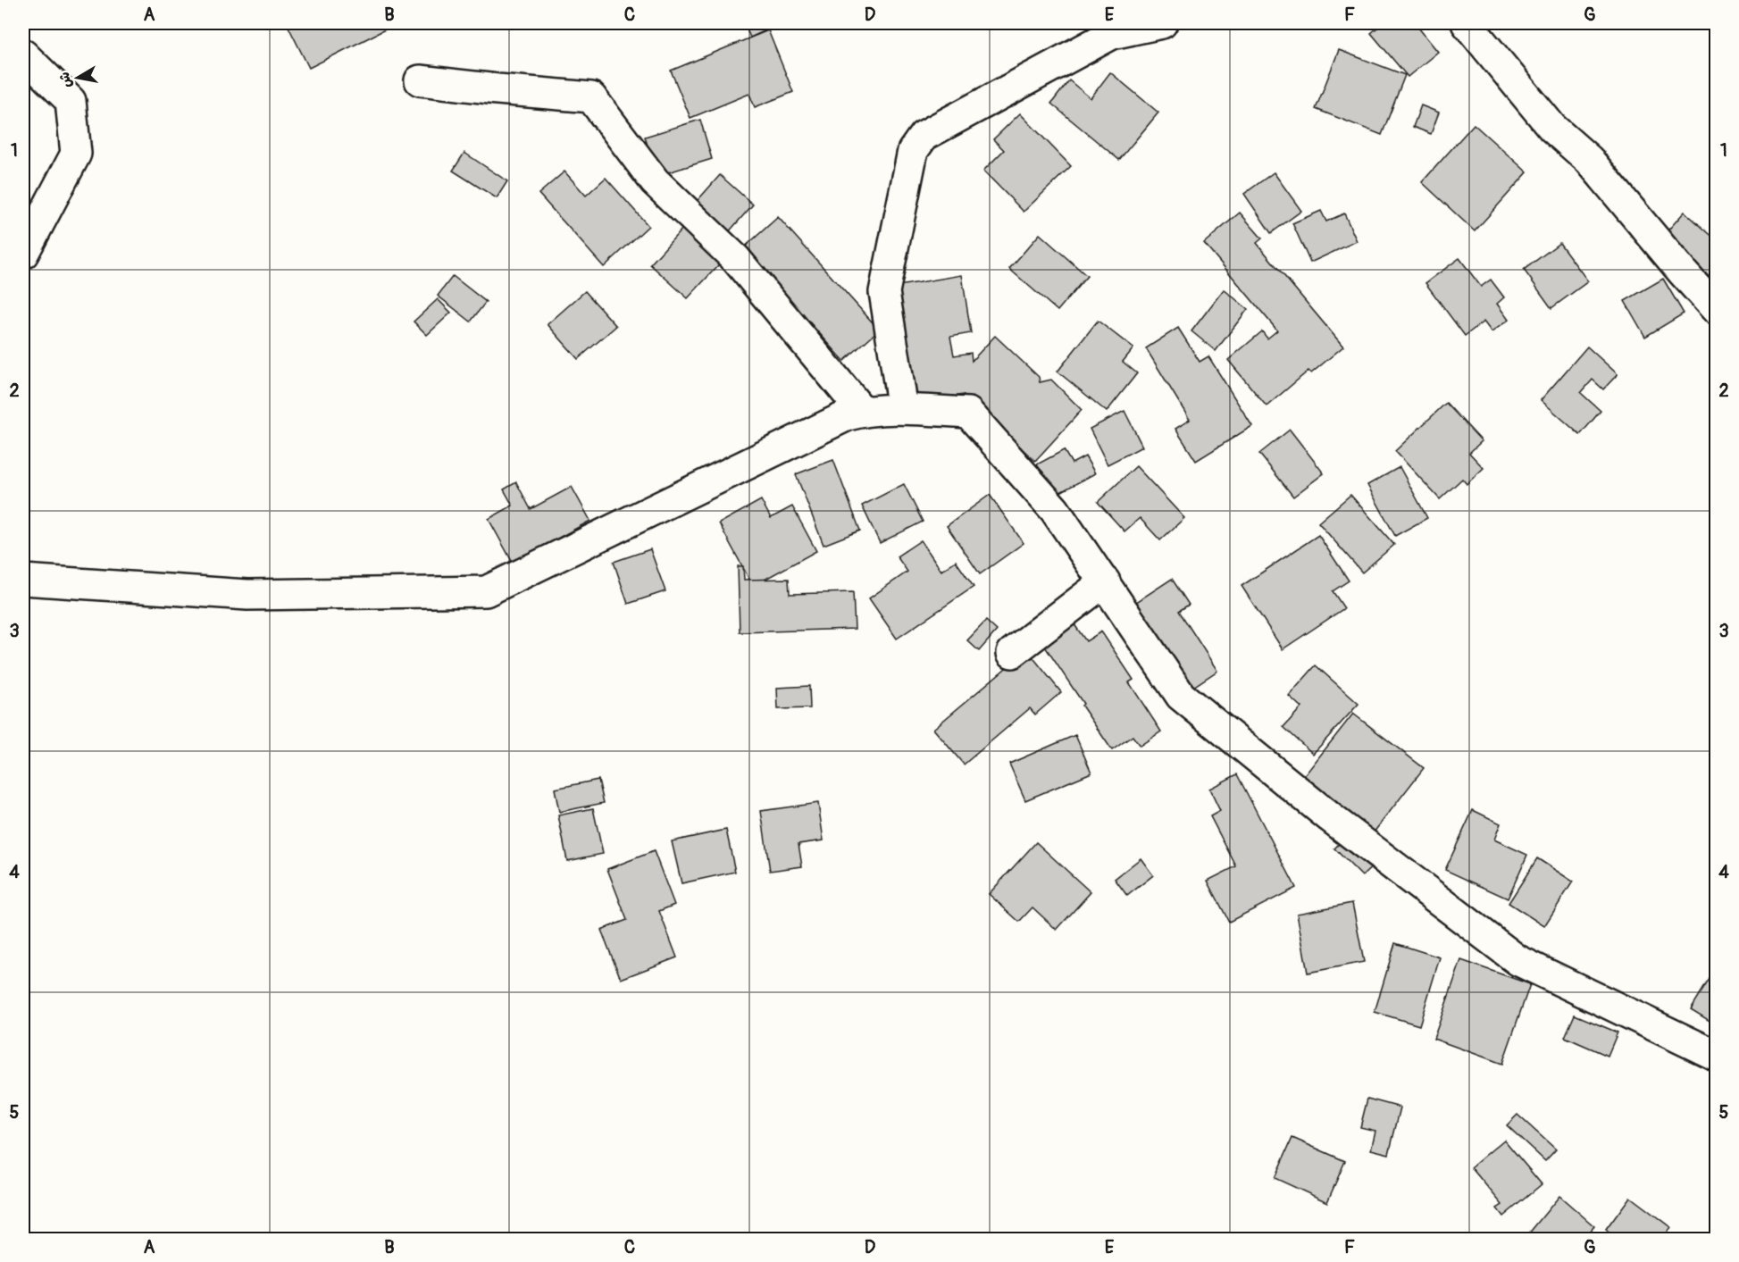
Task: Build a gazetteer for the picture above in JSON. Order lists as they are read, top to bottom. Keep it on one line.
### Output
{"north":"left","grid":{"columns":["A","B","C","D","E","F","G"],"rows":["1","2","3","4","5"]}}
